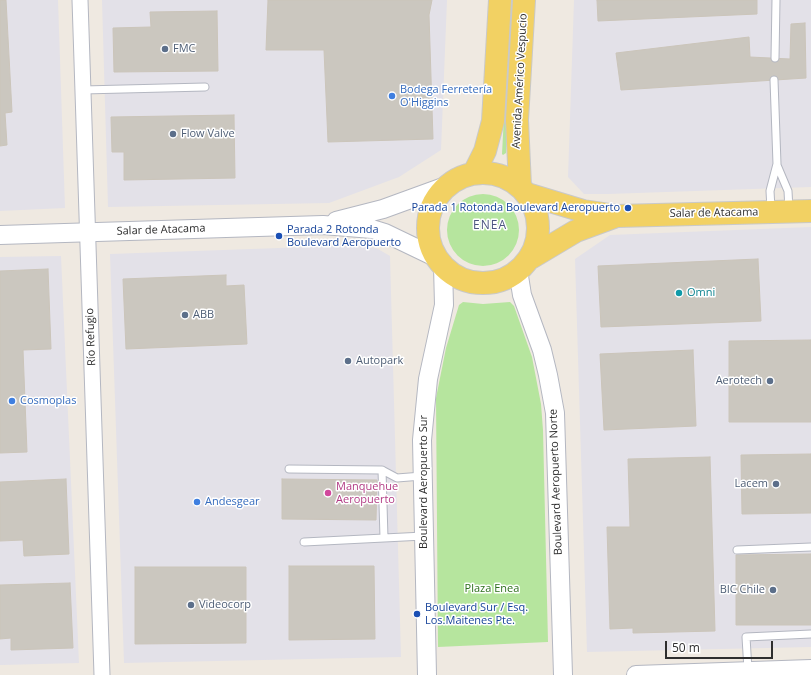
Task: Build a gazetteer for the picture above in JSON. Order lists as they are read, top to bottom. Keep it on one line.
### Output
{"streets":{"main road":["Avenida Américo Vespucio","Salar de Atacama"],"street":["Río Refugio","Boulevard Aeropuerto Sur","Boulevard Aeropuerto Norte"]},"crossings":[["Avenida Américo Vespucio","Salar de Atacama"],["Avenida Américo Vespucio","Boulevard Aeropuerto Sur"],["Avenida Américo Vespucio","Boulevard Aeropuerto Norte"],["Salar de Atacama","Río Refugio"],["Salar de Atacama","Boulevard Aeropuerto Sur"],["Salar de Atacama","Boulevard Aeropuerto Norte"],["Boulevard Aeropuerto Sur","Boulevard Aeropuerto Norte"]],"districts":["ENEA"],"parks":["Plaza Enea"],"places":["FMC","Bodega Ferretería O'Higgins","Flow Valve","Parada 1 Rotonda Boulevard Aeropuerto","Parada 2 Rotonda Boulevard Aeropuerto","Omni","ABB","Autopark","Aerotech","Cosmoplas","Lacem","Manquehue Aeropuerto","Andesgear","BIC Chile","Videocorp","Boulevard Sur / Esq. Los.Maitenes Pte."],"scale_bar":"50 m"}
